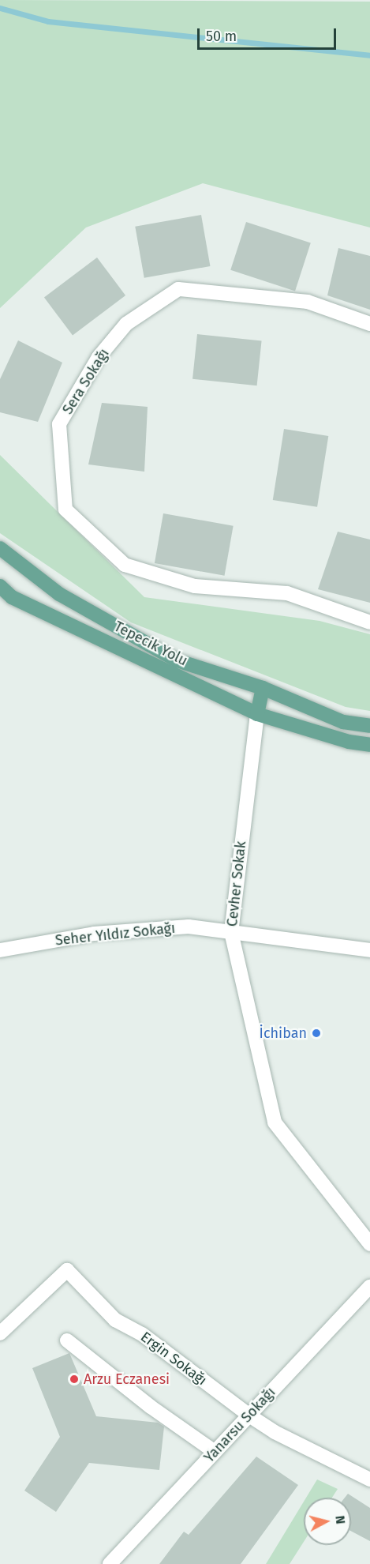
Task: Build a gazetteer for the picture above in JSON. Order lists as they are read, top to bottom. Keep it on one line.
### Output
{"streets":{"main road":["Tepecik Yolu"],"street":["Sera Sokağı","Cevher Sokak","Seher Yıldız Sokağı","Ergin Sokağı","Yanarsu Sokağı"]},"crossings":[["Tepecik Yolu","Cevher Sokak"],["Cevher Sokak","Seher Yıldız Sokağı"],["Ergin Sokağı","Yanarsu Sokağı"]],"places":["İchiban","Arzu Eczanesi"],"scale_bar":"50 m","north":"right"}
